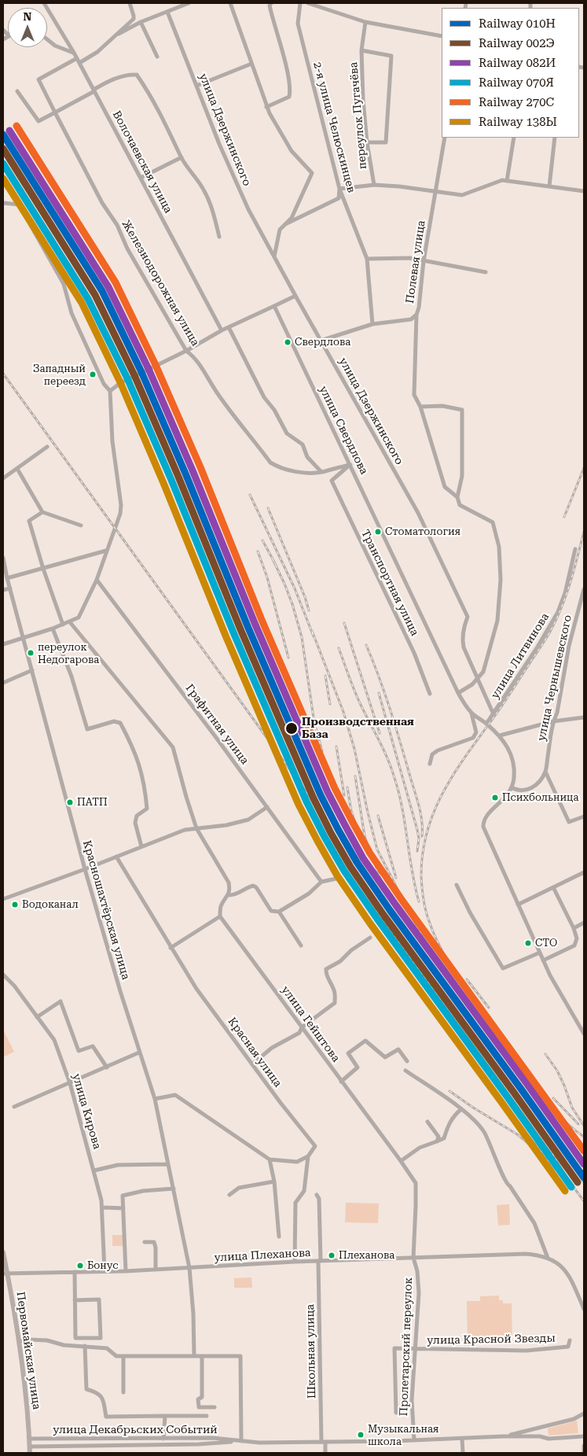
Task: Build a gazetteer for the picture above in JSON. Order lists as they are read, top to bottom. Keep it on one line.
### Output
{"streets":{"main road":["Первомайская улица"],"street":["переулок Пугачёва","2-я улица Челюскинцев","улица Дзержинского","Волочаевская улица","Полевая улица","Железнодорожная улица","улица Свердлова","Транспортная улица","улица Литвинова","улица Чернышевского","Графитная улица","Красношахтёрская улица","улица Гейштова","Красная улица","улица Кирова","улица Плеханова","улица Красной Звезды","Пролетарский переулок","Школьная улица","улица Декабрьских Событий"]},"crossings":[["2-я улица Челюскинцев","Полевая улица"],["улица Дзержинского","Полевая улица"],["улица Дзержинского","улица Литвинова"],["Волочаевская улица","Железнодорожная улица"],["Железнодорожная улица","улица Свердлова"],["Железнодорожная улица","Транспортная улица"],["улица Свердлова","Транспортная улица"],["Красношахтёрская улица","улица Плеханова"],["улица Гейштова","Пролетарский переулок"],["улица Кирова","улица Плеханова"],["улица Плеханова","Пролетарский переулок"],["улица Плеханова","Первомайская улица"],["улица Плеханова","Школьная улица"],["улица Красной Звезды","Пролетарский переулок"],["Пролетарский переулок","улица Декабрьских Событий"],["Первомайская улица","улица Декабрьских Событий"],["Школьная улица","улица Декабрьских Событий"]],"places":["Свердлова","Западный переезд","Стоматология","переулок Недогарова","Производственная База","Психбольница","ПАТП","Водоканал","СТО","Плеханова","Бонус","Музыкальная школа"],"lines":["rail line 270С","rail line 082И","rail line 010Н","rail line 002Э","rail line 070Я","rail line 138Ы"],"legend":["Railway 010Н","Railway 002Э","Railway 082И","Railway 070Я","Railway 270С","Railway 138Ы"],"north":"top"}
